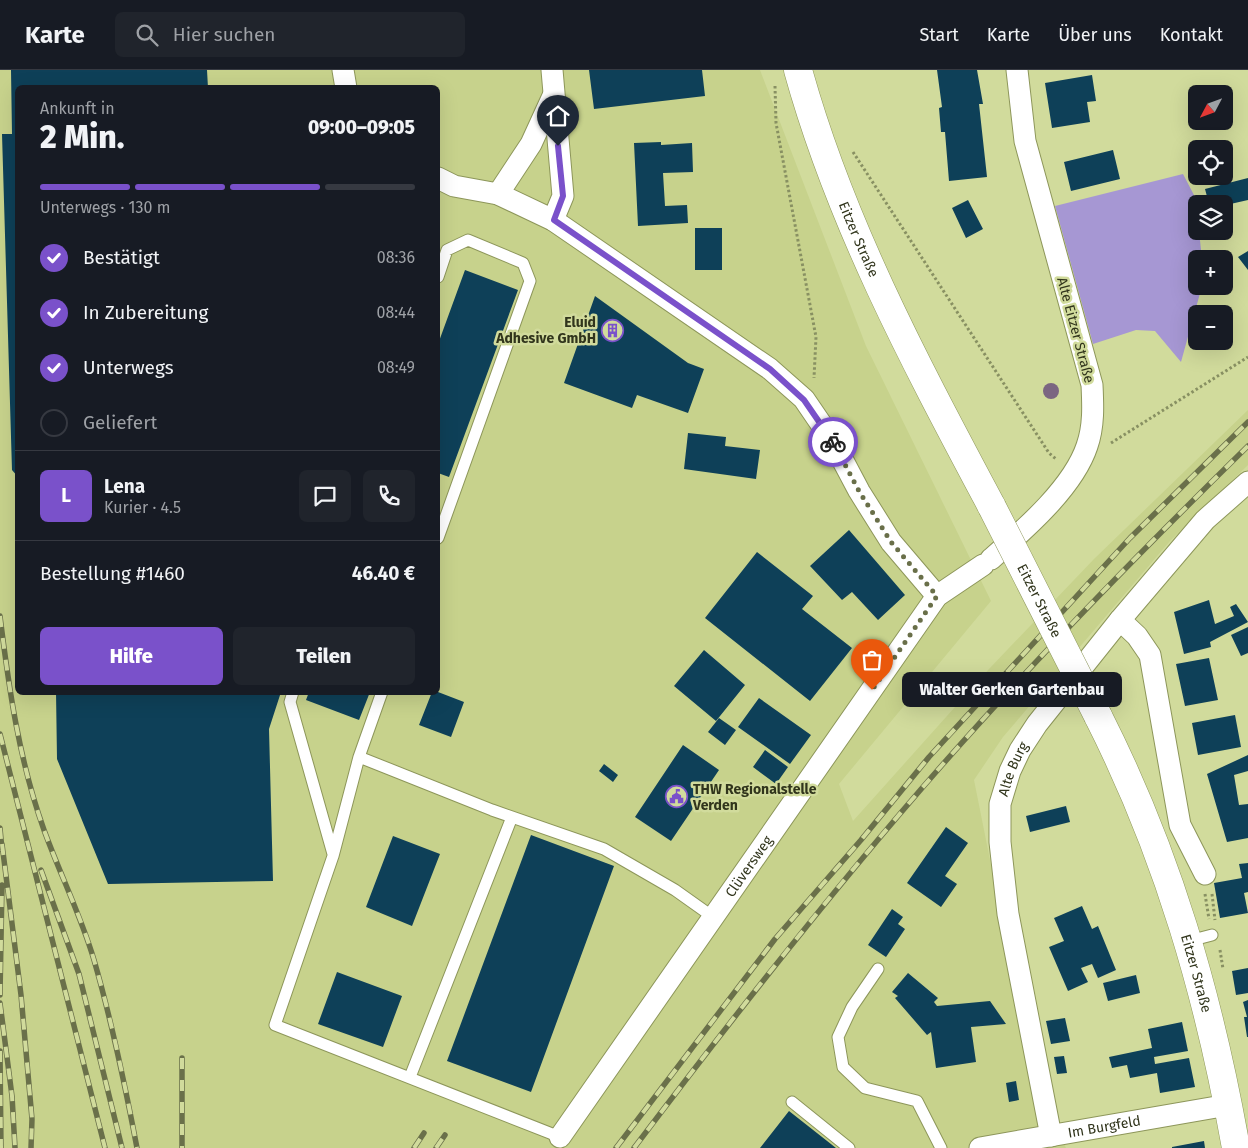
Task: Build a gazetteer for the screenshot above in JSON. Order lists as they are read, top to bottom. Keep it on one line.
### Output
{"streets":{"main road":["Eitzer Straße"],"street":["Alte Eitzer Straße","Alte Burg","Clüversweg","Im Burgfeld"]},"crossings":[["Eitzer Straße","Im Burgfeld"],["Alte Eitzer Straße","Clüversweg"],["Alte Burg","Im Burgfeld"]],"places":{"building":["Eluid Adhesive GmbH"],"other":["Walter Gerken Gartenbau"],"public building":["THW Regionalstelle Verden"]},"north":"bottom left","page":{"header":"Karte","search":"Hier suchen","nav":["Start","Karte","Über uns","Kontakt"],"map_buttons":["+","−"],"heading":["2 Min.","Ankunft in","09:00–09:05"],"panel":["Lena","Kurier · 4.5","Bestellung #1460","46.40 €"],"bar":"Unterwegs · 130 m","list":[["Bestätigt","08:36"],["In Zubereitung","08:44"],["Unterwegs","08:49"],"Geliefert"],"round":"L","buttons":["Hilfe","Teilen"],"bubble":"Walter Gerken Gartenbau"}}
